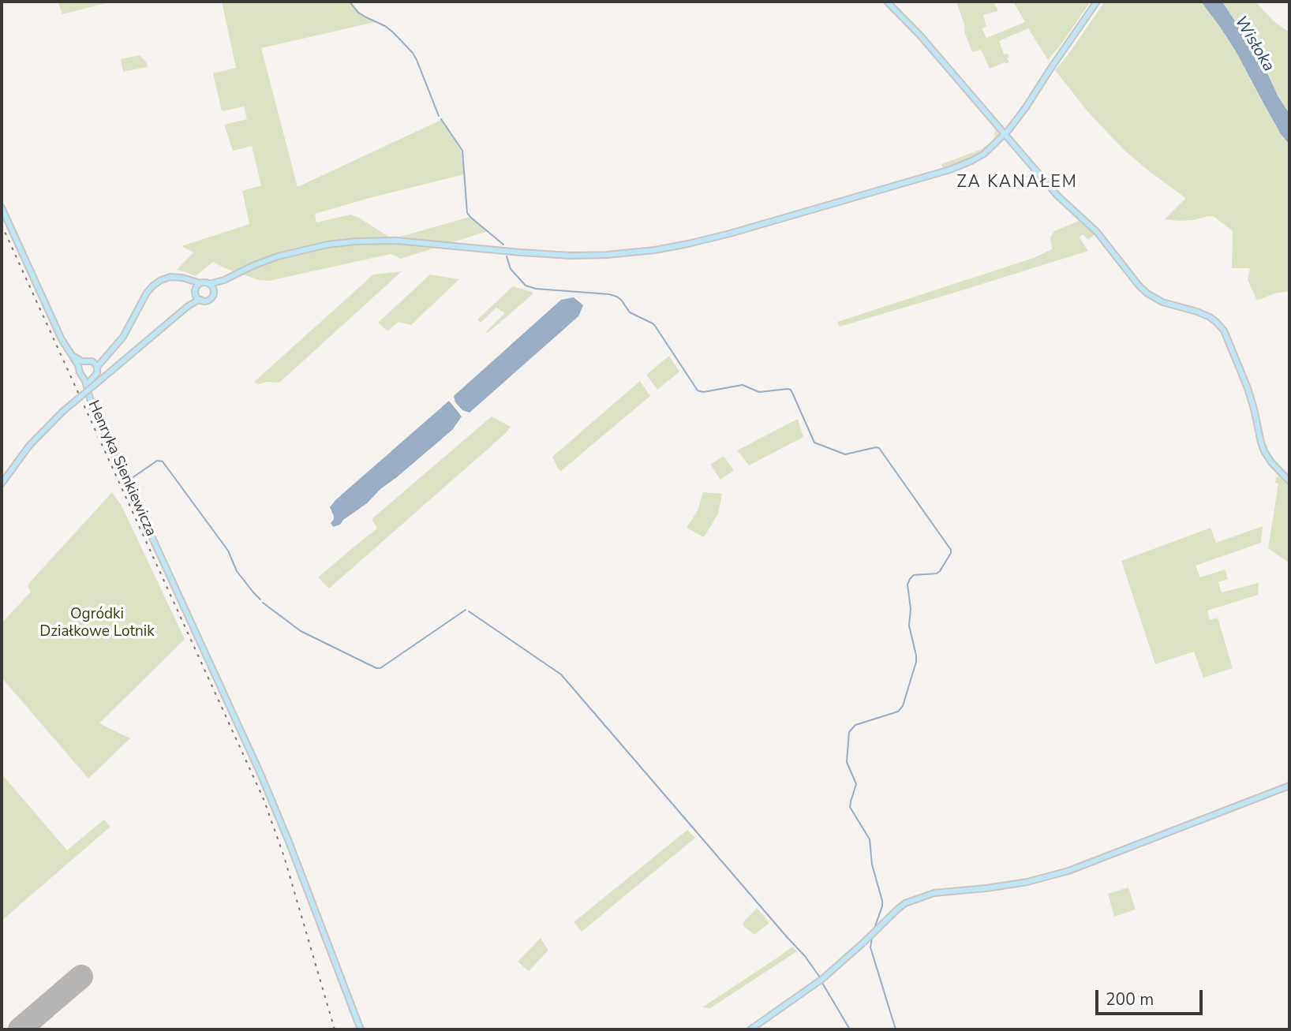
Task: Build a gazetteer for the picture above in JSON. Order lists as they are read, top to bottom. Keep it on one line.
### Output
{"streets":{"main road":["Henryka Sienkiewicza"]},"districts":["ZA KANAŁEM"],"water":["Wisłoka"],"parks":["Ogródki Działkowe Lotnik"],"scale_bar":"200 m"}
